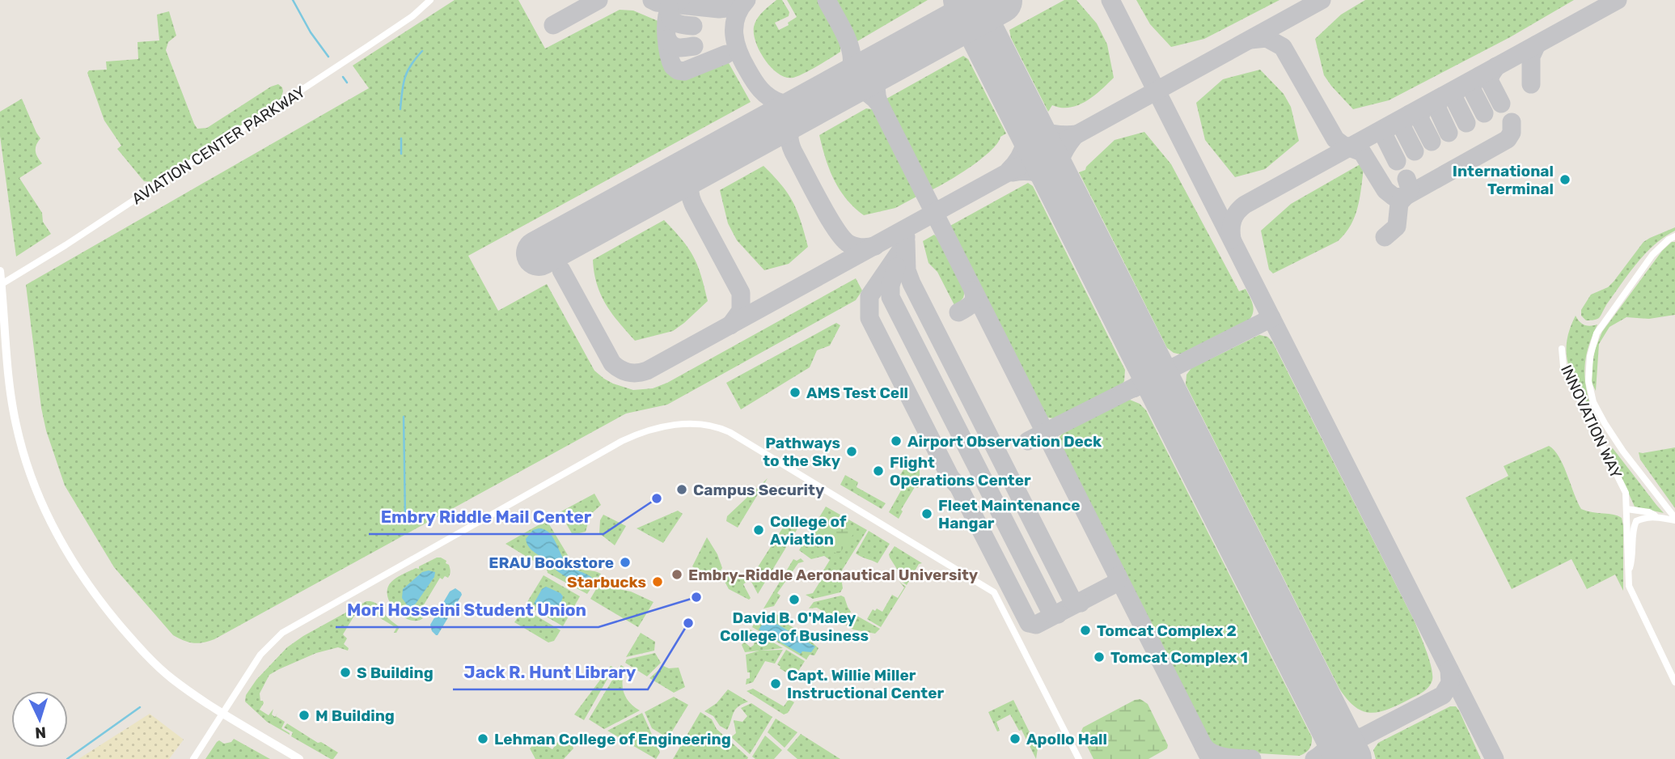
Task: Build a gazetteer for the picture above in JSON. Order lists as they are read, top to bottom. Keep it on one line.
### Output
{"streets":{"street":["AVIATION CENTER PARKWAY","INNOVATION WAY"]},"places":["International Terminal","AMS Test Cell","Airport Observation Deck","Pathways to the Sky","Flight Operations Center","Campus Security","Embry Riddle Mail Center","Fleet Maintenance Hangar","College of Aviation","ERAU Bookstore","Embry-Riddle Aeronautical University","Starbucks","Mori Hosseini Student Union","David B. O'Maley College of Business","Jack R. Hunt Library","Tomcat Complex 2","Tomcat Complex 1","S Building","Capt. Willie Miller Instructional Center","M Building","Lehman College of Engineering","Apollo Hall"],"north":"bottom"}
